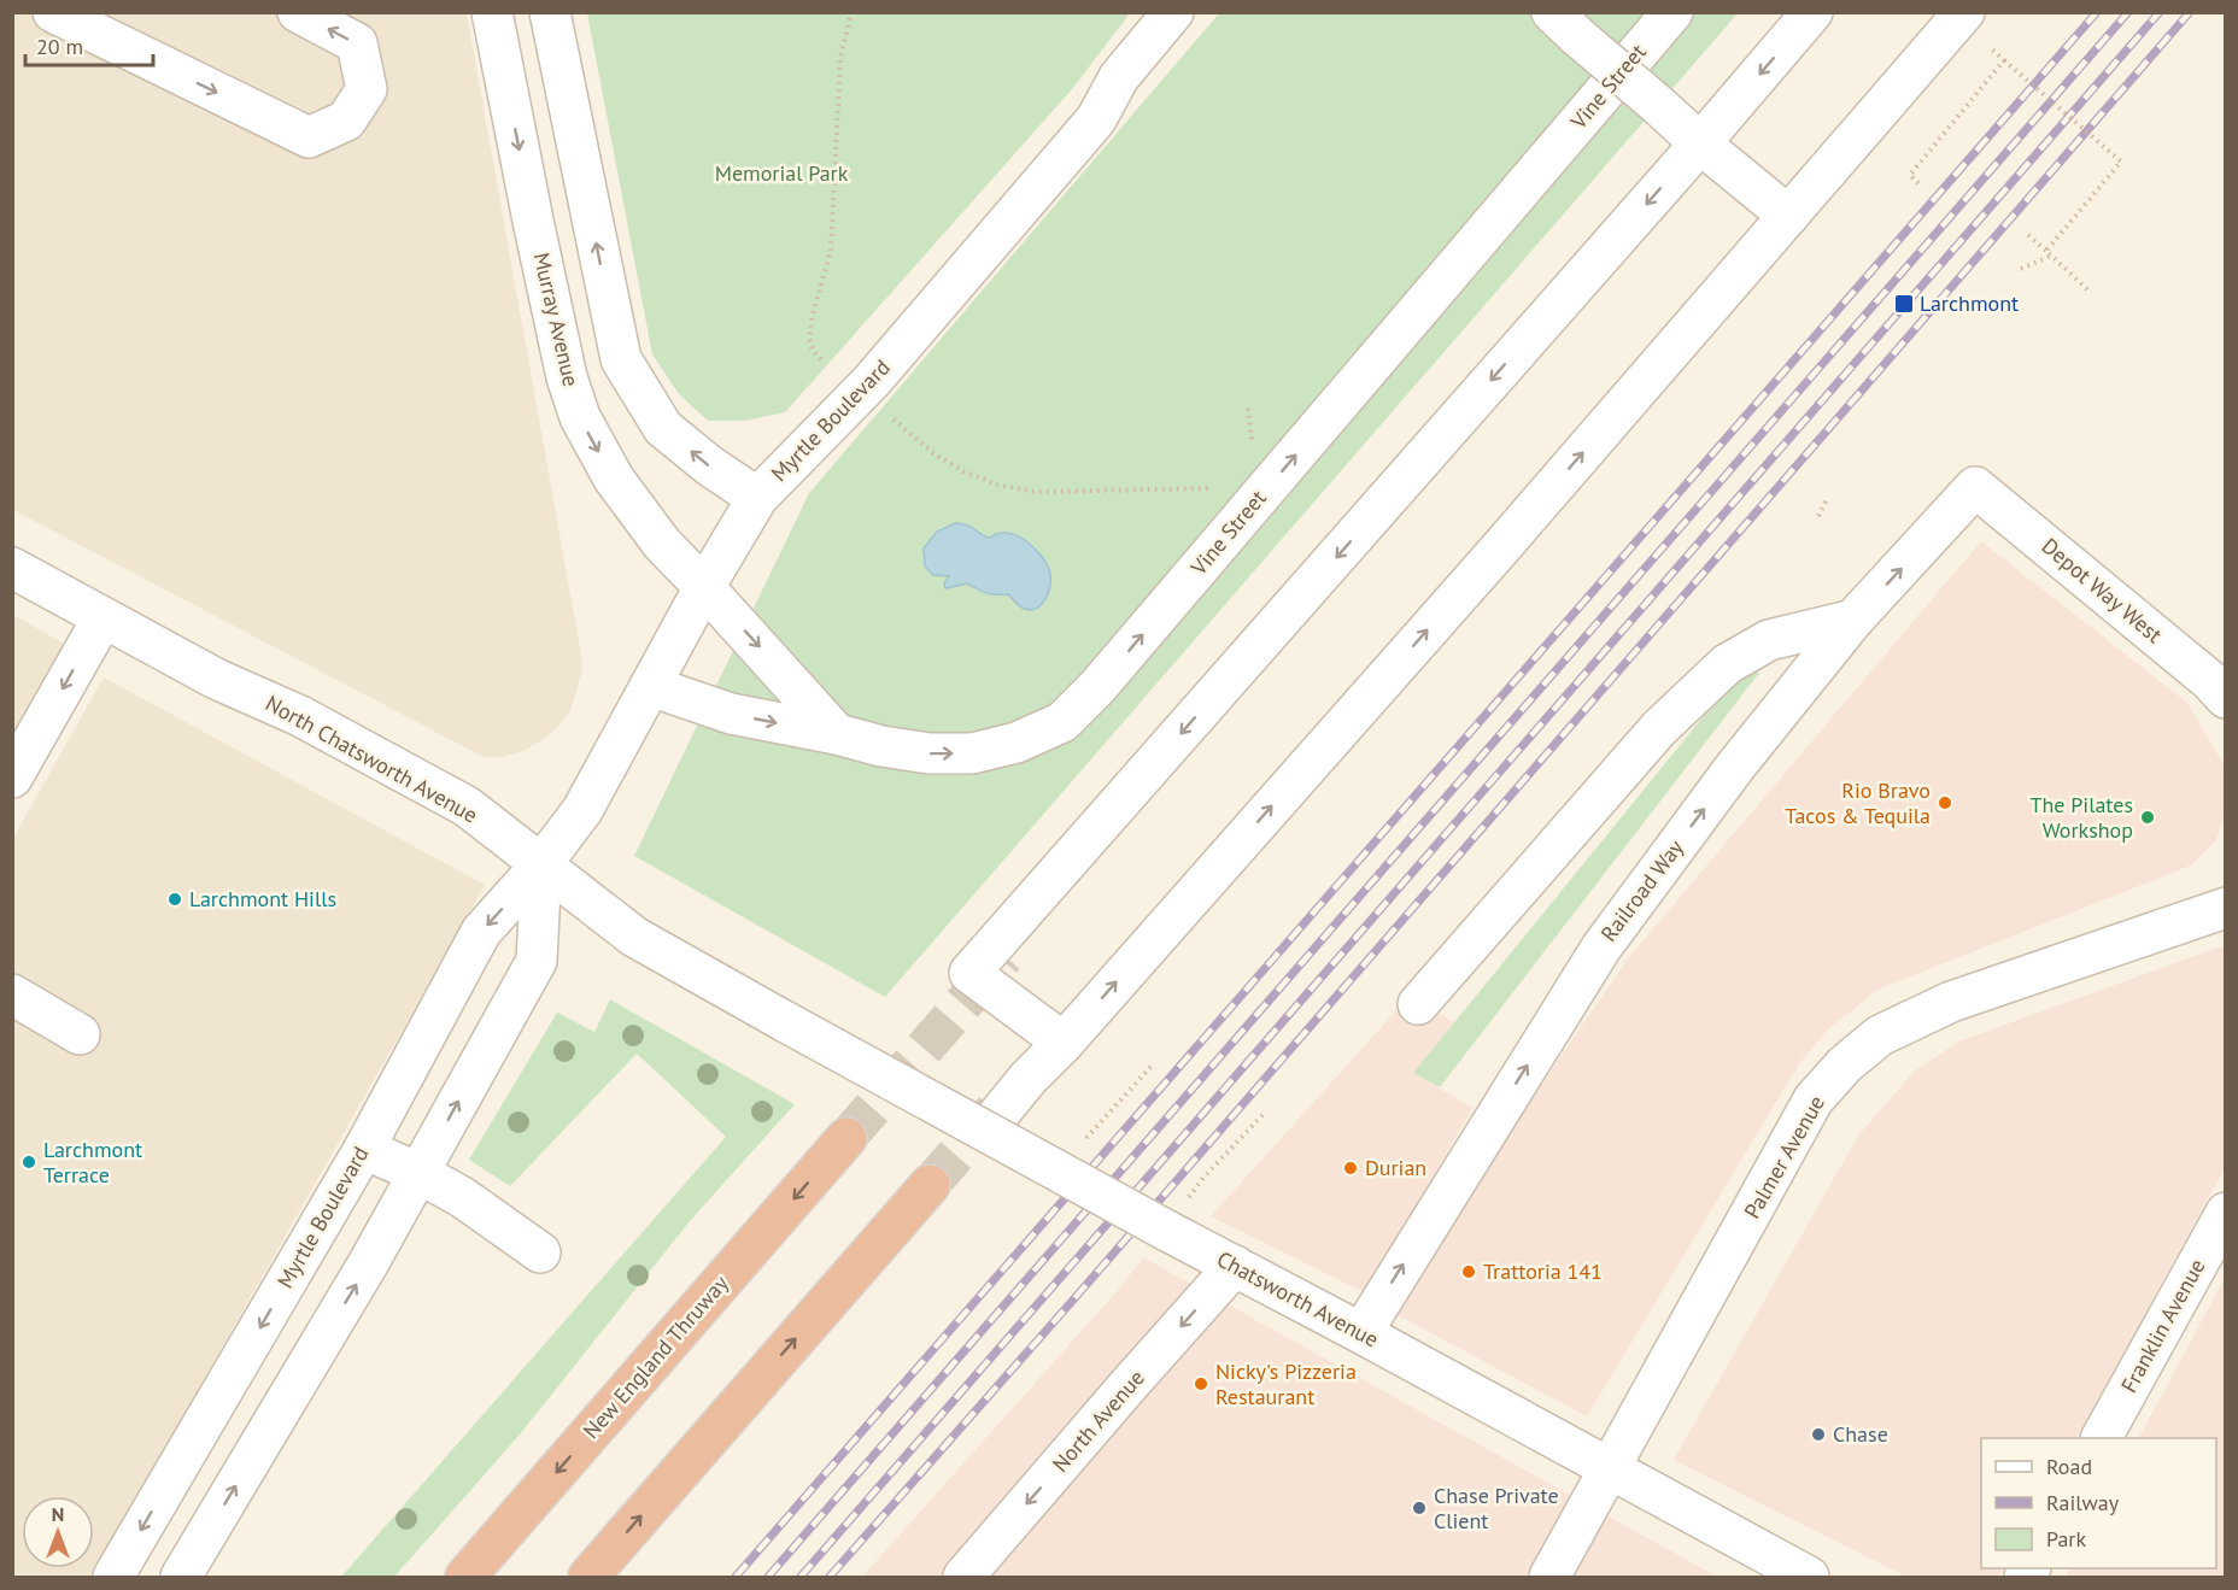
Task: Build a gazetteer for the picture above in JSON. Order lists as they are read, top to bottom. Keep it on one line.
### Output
{"streets":{"highway":["New England Thruway"],"street":["Vine Street","Murray Avenue","Myrtle Boulevard","Depot Way West","North Chatsworth Avenue","Railroad Way","Palmer Avenue","Chatsworth Avenue","Franklin Avenue","North Avenue"]},"crossings":[["Vine Street","Myrtle Boulevard"],["Murray Avenue","Myrtle Boulevard"],["Myrtle Boulevard","North Chatsworth Avenue"],["Depot Way West","Railroad Way"],["North Chatsworth Avenue","Chatsworth Avenue"],["Railroad Way","Chatsworth Avenue"],["Palmer Avenue","Chatsworth Avenue"],["Chatsworth Avenue","North Avenue"]],"one_way":["North Avenue"],"parks":["Memorial Park"],"places":{"transit":["Larchmont"],"other":["Rio Bravo Tacos & Tequila","The Pilates Workshop","Larchmont Hills","Larchmont Terrace","Durian","Trattoria 141","Nicky's Pizzeria Restaurant","Chase","Chase Private Client"]},"legend":["Road","Railway","Park"],"scale_bar":"20 m","north":"top"}
